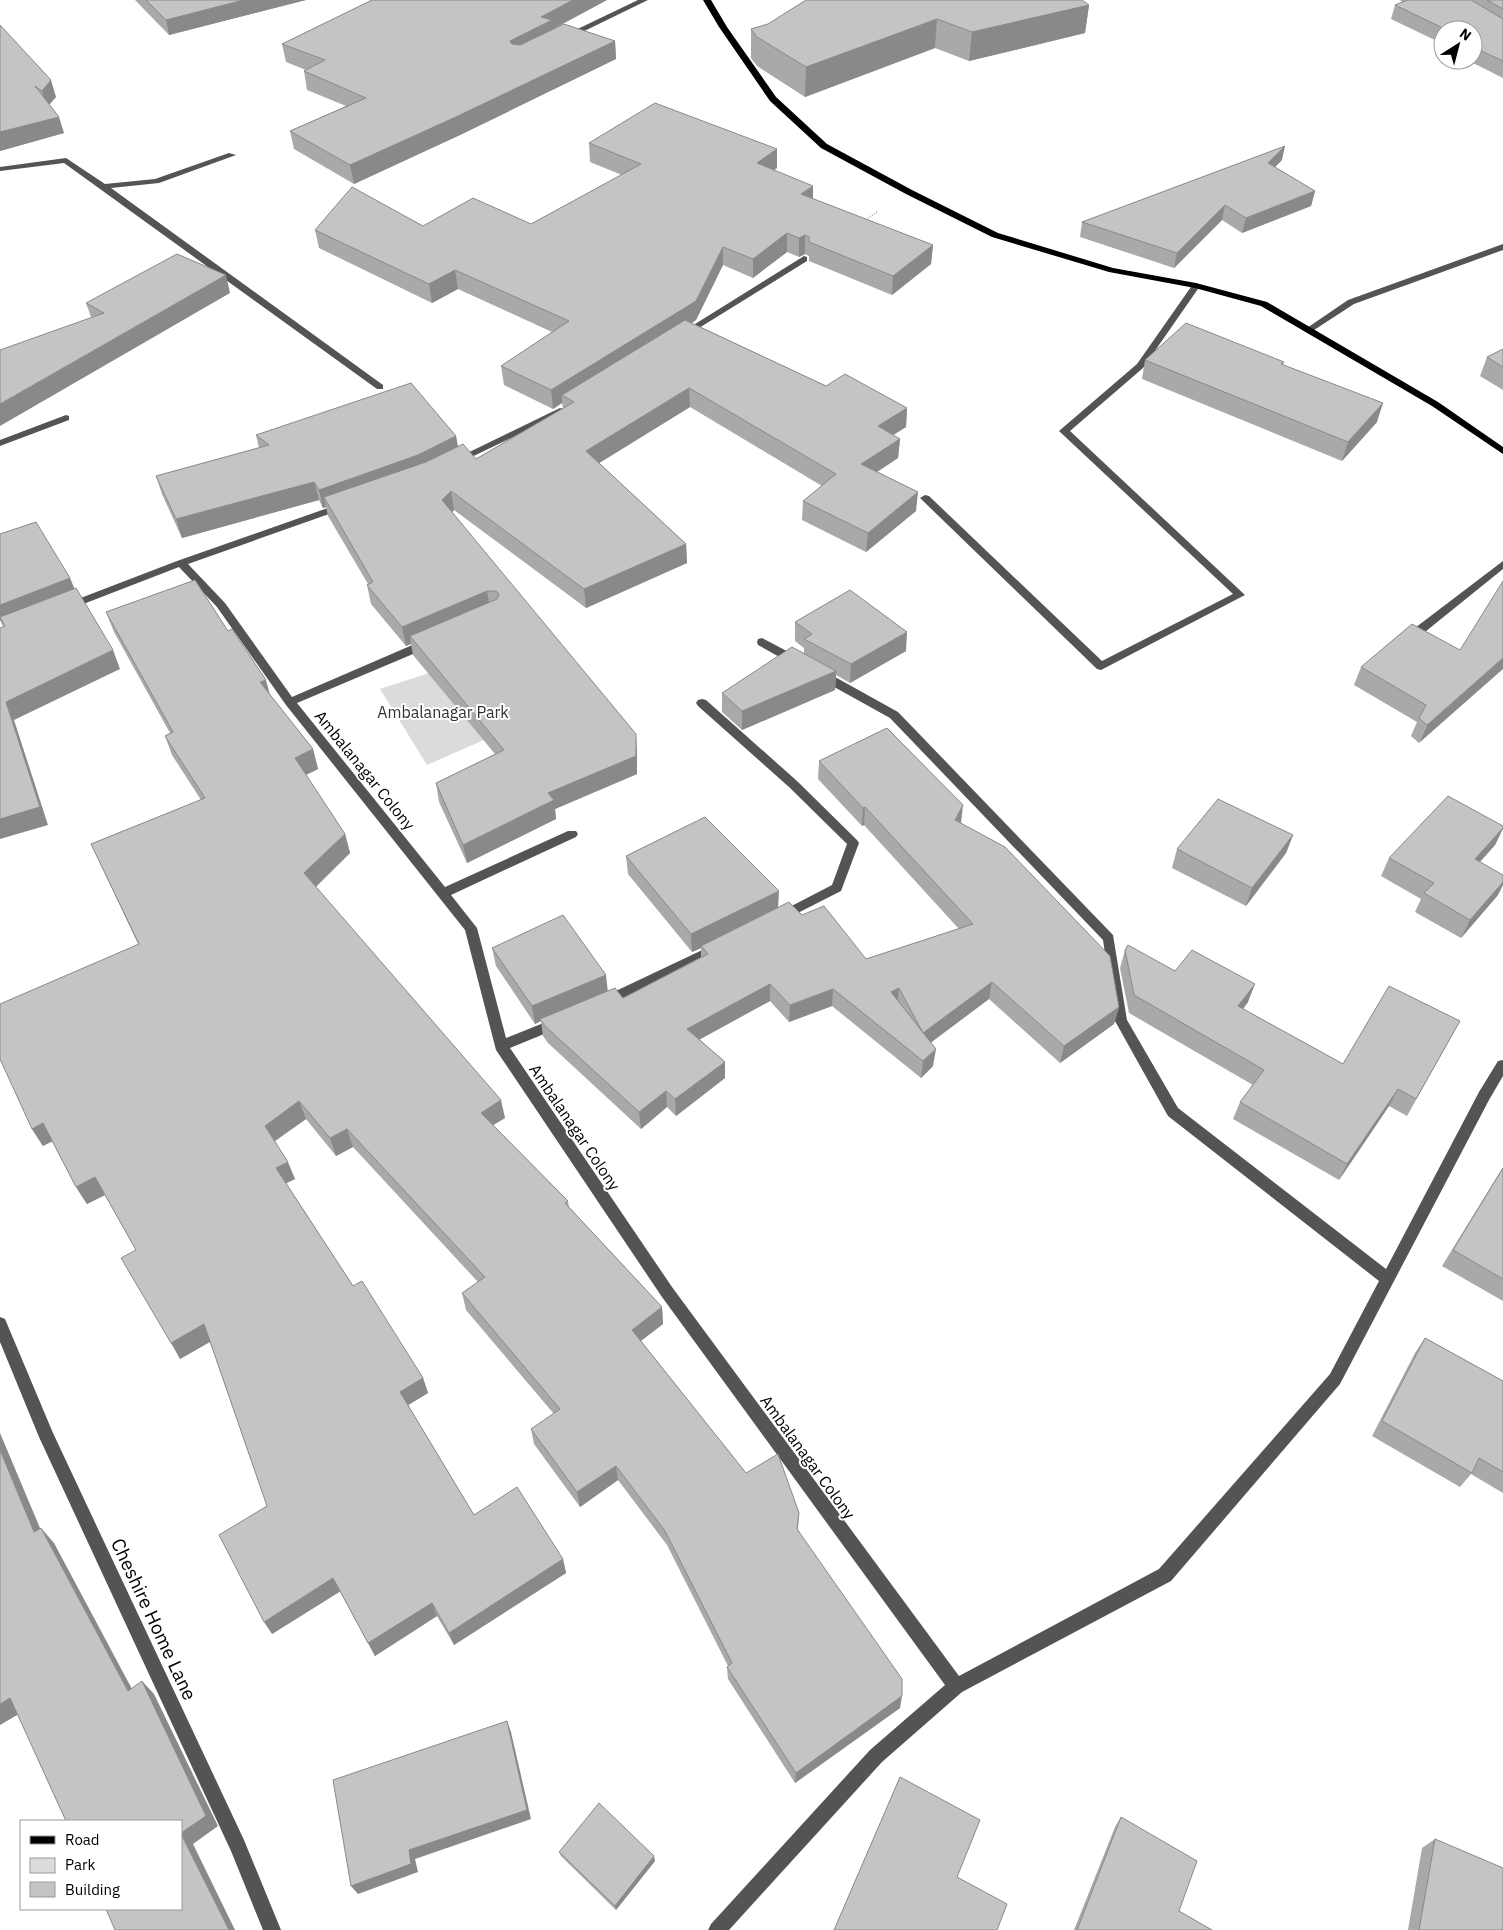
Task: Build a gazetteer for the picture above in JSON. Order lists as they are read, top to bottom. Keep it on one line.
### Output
{"streets":{"street":["Ambalanagar Colony","Cheshire Home Lane"]},"parks":["Ambalanagar Park"],"legend":["Road","Park","Building"],"north":"top right"}
